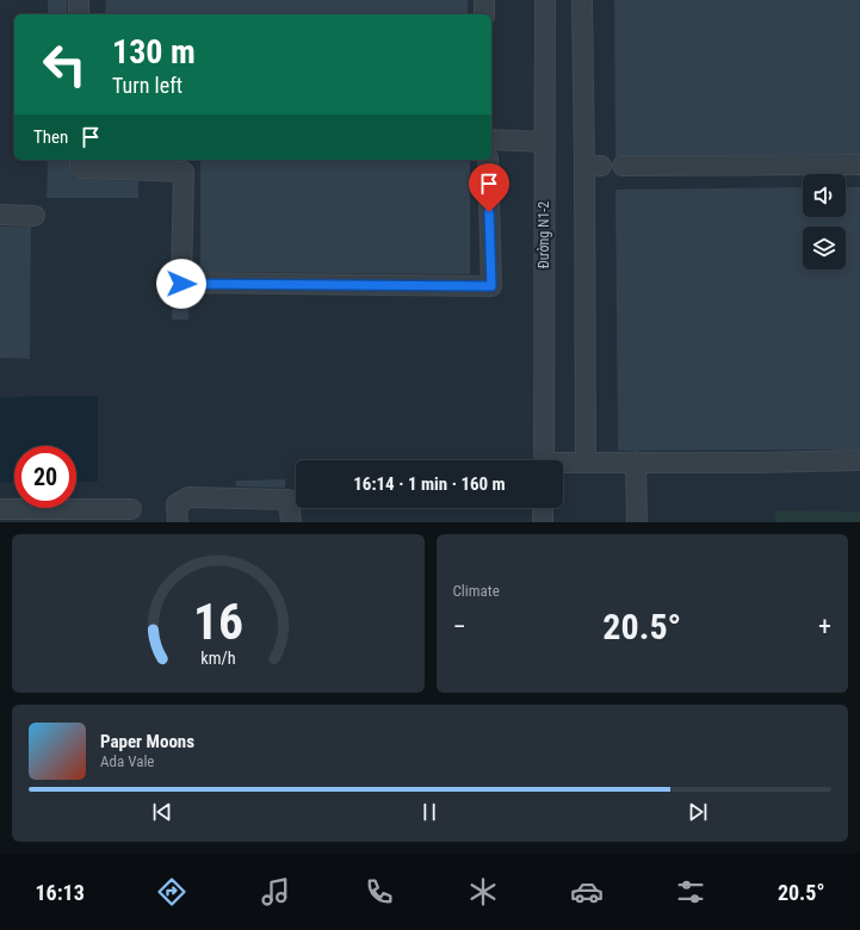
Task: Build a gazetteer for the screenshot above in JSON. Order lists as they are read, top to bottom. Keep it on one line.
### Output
{"streets":{"street":["Đường N1-2"]},"page":{"turn":["130 m","Turn left"],"then":"Then","limit":"20","trip":"16:14 · 1 min · 160 m","tile":"Climate","heat":["−","20.5°","+"],"song":["Paper Moons","Ada Vale"],"tabs":["16:13","20.5°"],"gauge":["16","km/h"]}}
